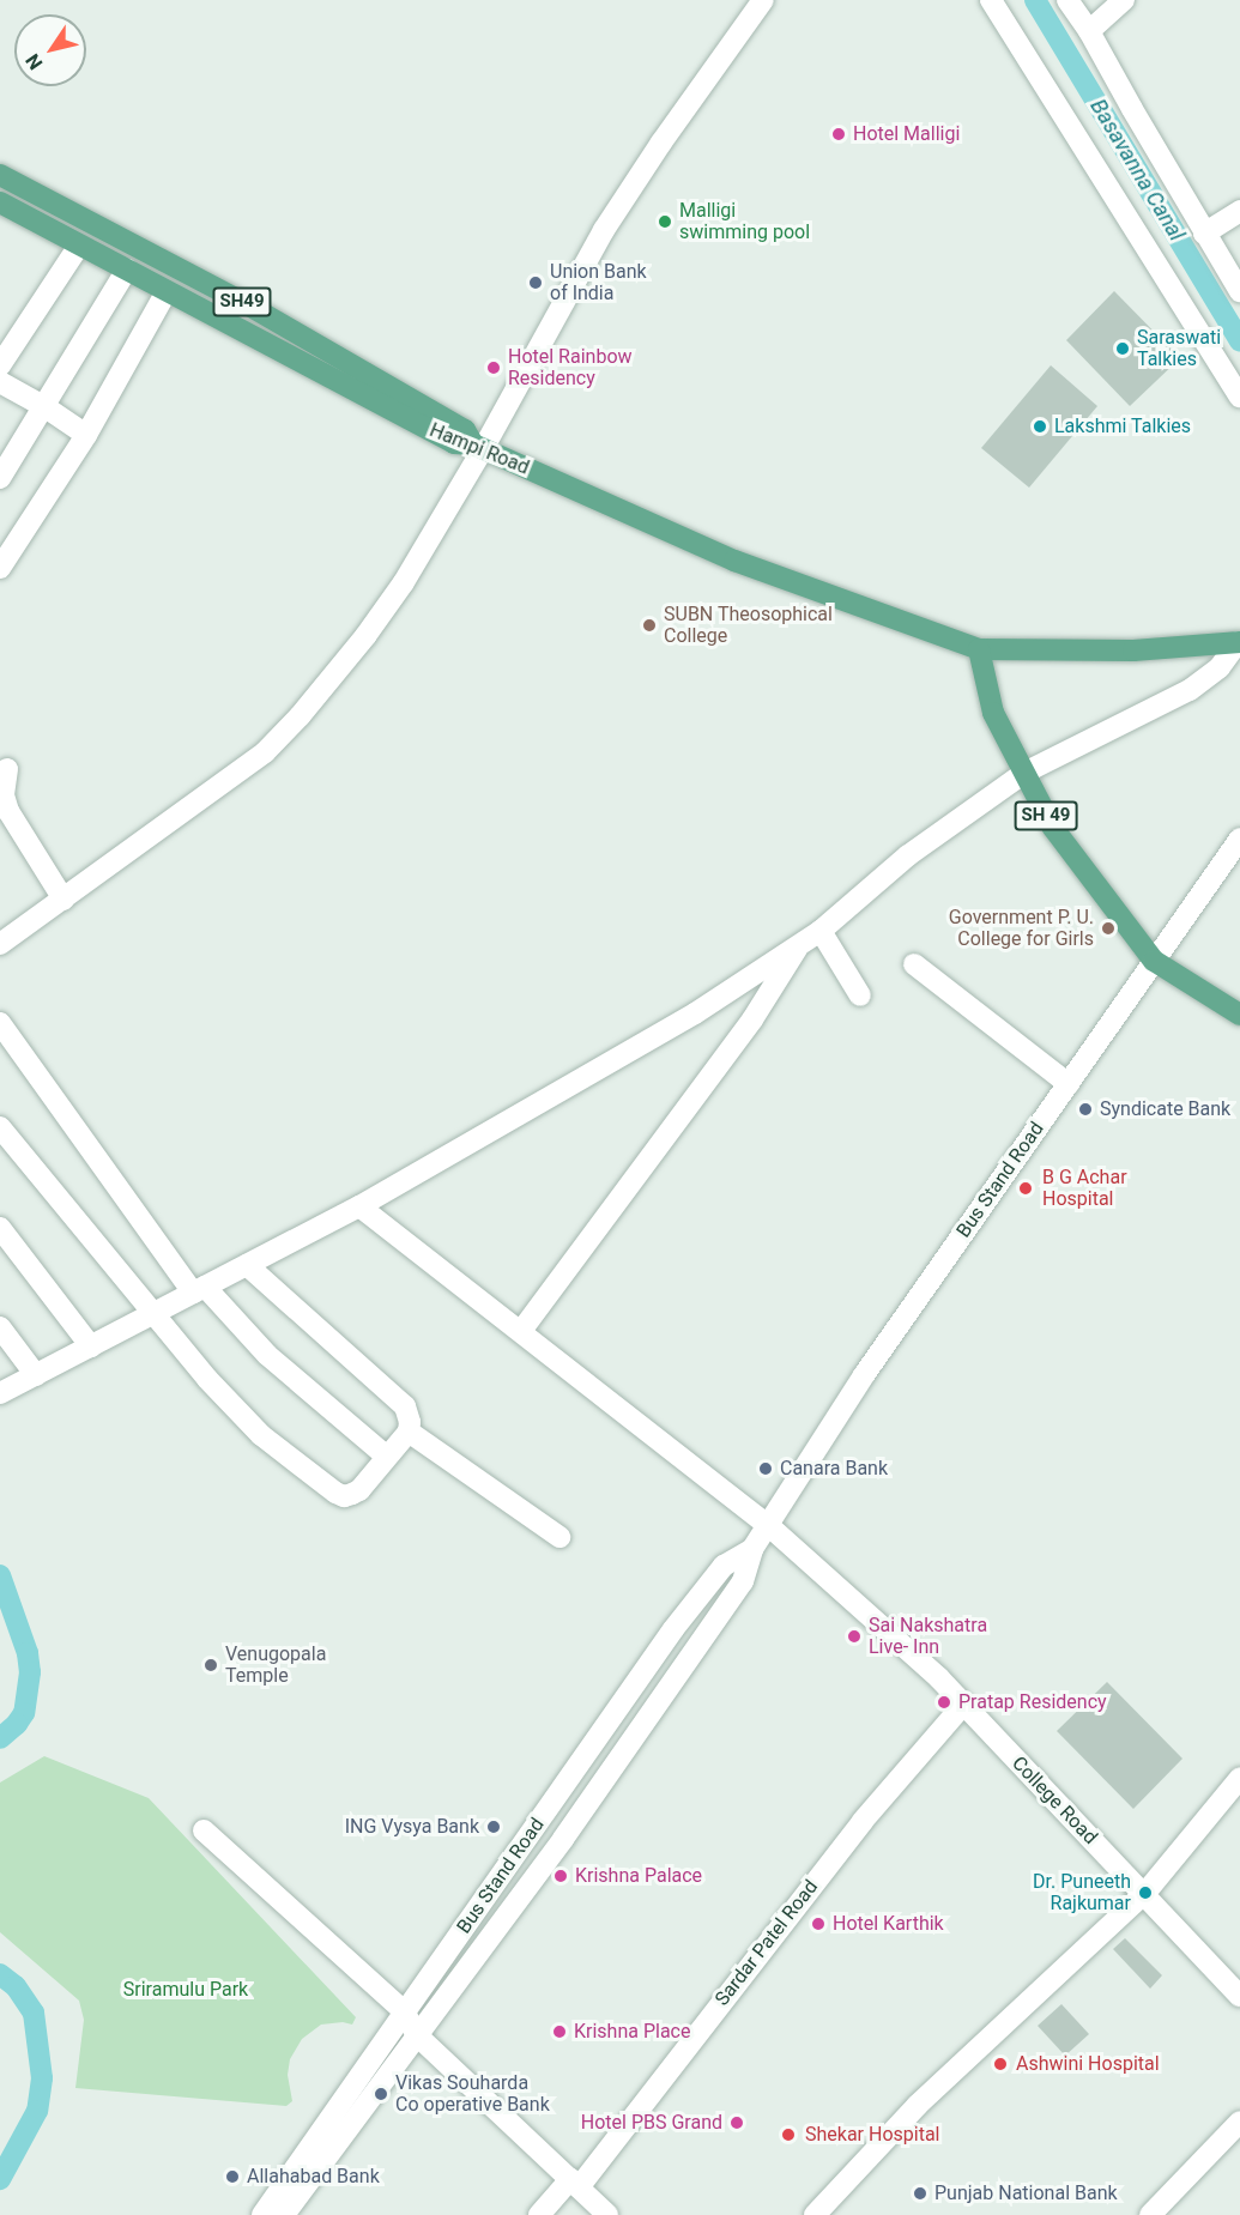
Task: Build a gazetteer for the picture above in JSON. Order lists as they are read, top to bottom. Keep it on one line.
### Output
{"streets":{"main road":["SH49","Hampi Road","SH 49"],"street":["Bus Stand Road","College Road","Sardar Patel Road"]},"crossings":[["SH49","Hampi Road"],["Hampi Road","SH 49"],["SH 49","Bus Stand Road"],["Bus Stand Road","College Road"],["College Road","Sardar Patel Road"]],"water":["Basavanna Canal"],"parks":["Sriramulu Park"],"places":["Hotel Malligi","Malligi swimming pool","Union Bank of India","Saraswati Talkies","Hotel Rainbow Residency","Lakshmi Talkies","SUBN Theosophical College","Government P. U. College for Girls","Syndicate Bank","B G Achar Hospital","Canara Bank","Sai Nakshatra Live- Inn","Venugopala Temple","Pratap Residency","ING Vysya Bank","Krishna Palace","Dr. Puneeth Rajkumar","Hotel Karthik","Krishna Place","Ashwini Hospital","Vikas Souharda Co operative Bank","Hotel PBS Grand","Shekar Hospital","Allahabad Bank","Punjab National Bank"],"north":"bottom left"}
